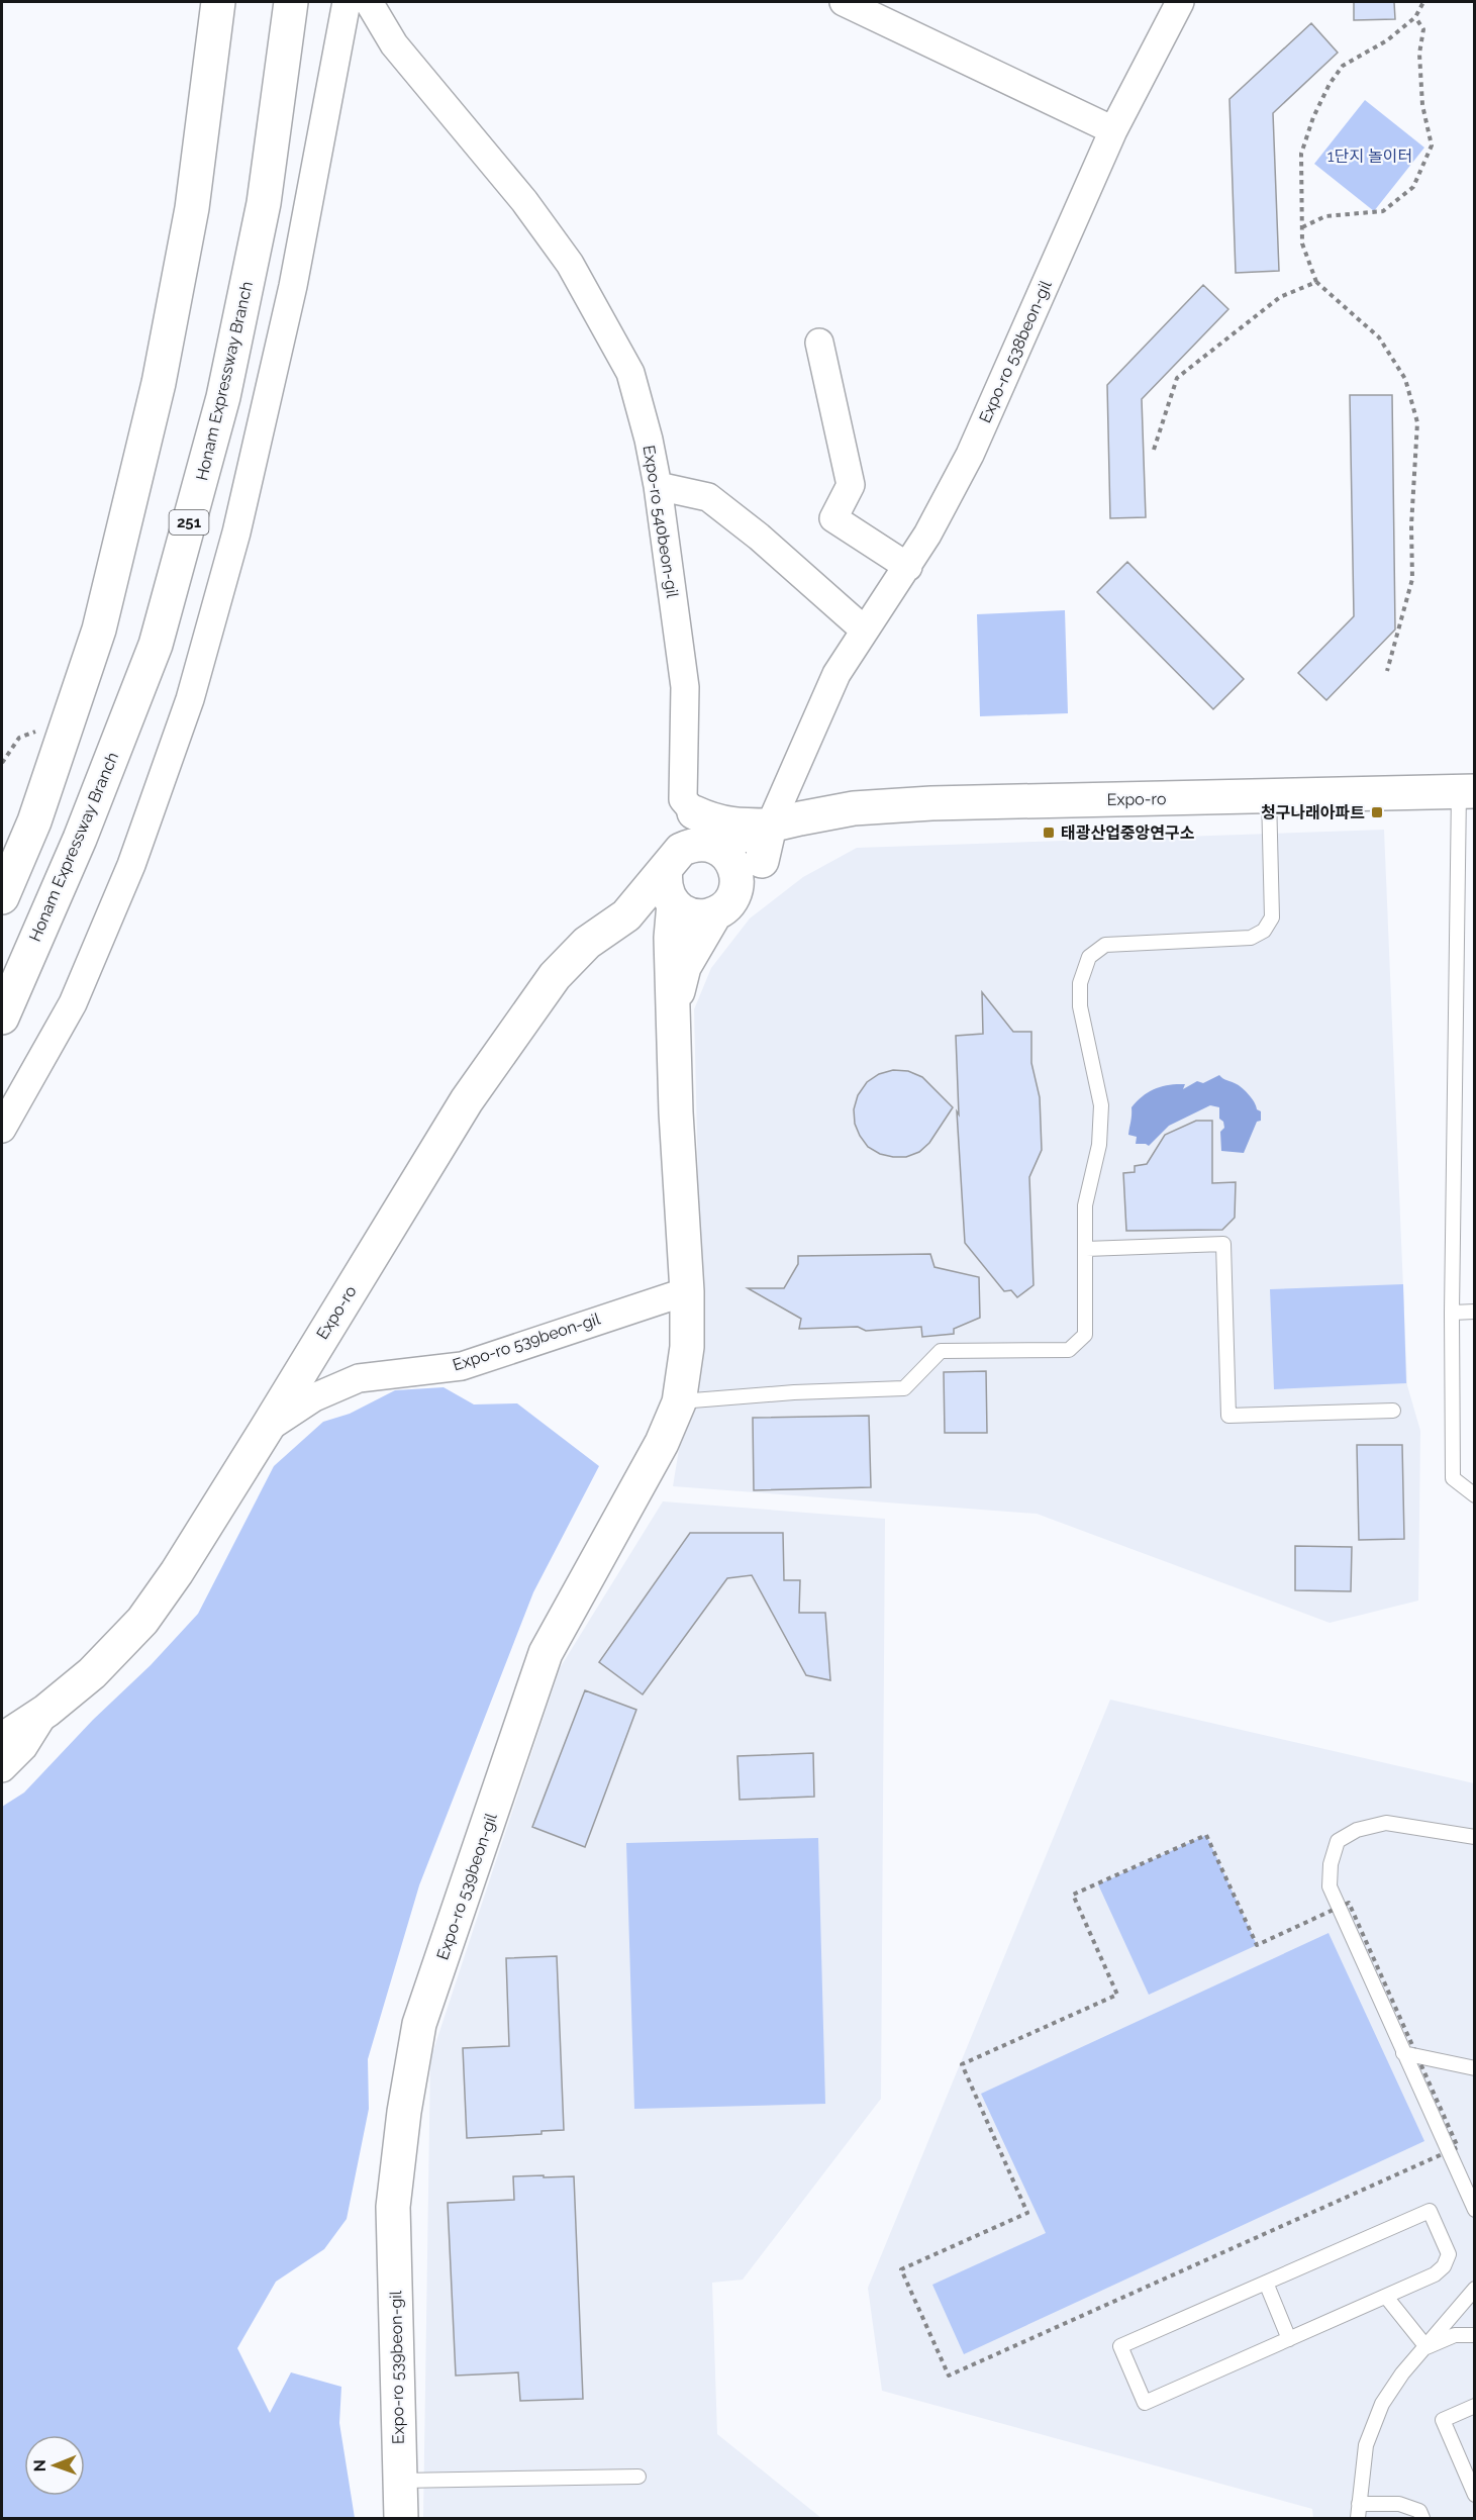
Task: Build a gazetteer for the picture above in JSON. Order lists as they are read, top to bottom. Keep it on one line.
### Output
{"streets":{"main road":["Honam Expressway Branch","251","Expo-ro","Expo-ro 539beon-gil"],"street":["Expo-ro 538beon-gil","Expo-ro 540beon-gil"]},"crossings":[["Expo-ro 538beon-gil","Expo-ro"],["Expo-ro","Expo-ro 539beon-gil"]],"parks":["1단지 놀이터"],"places":{"transit":["청구나래아파트","태광산업중앙연구소"]},"north":"left"}
